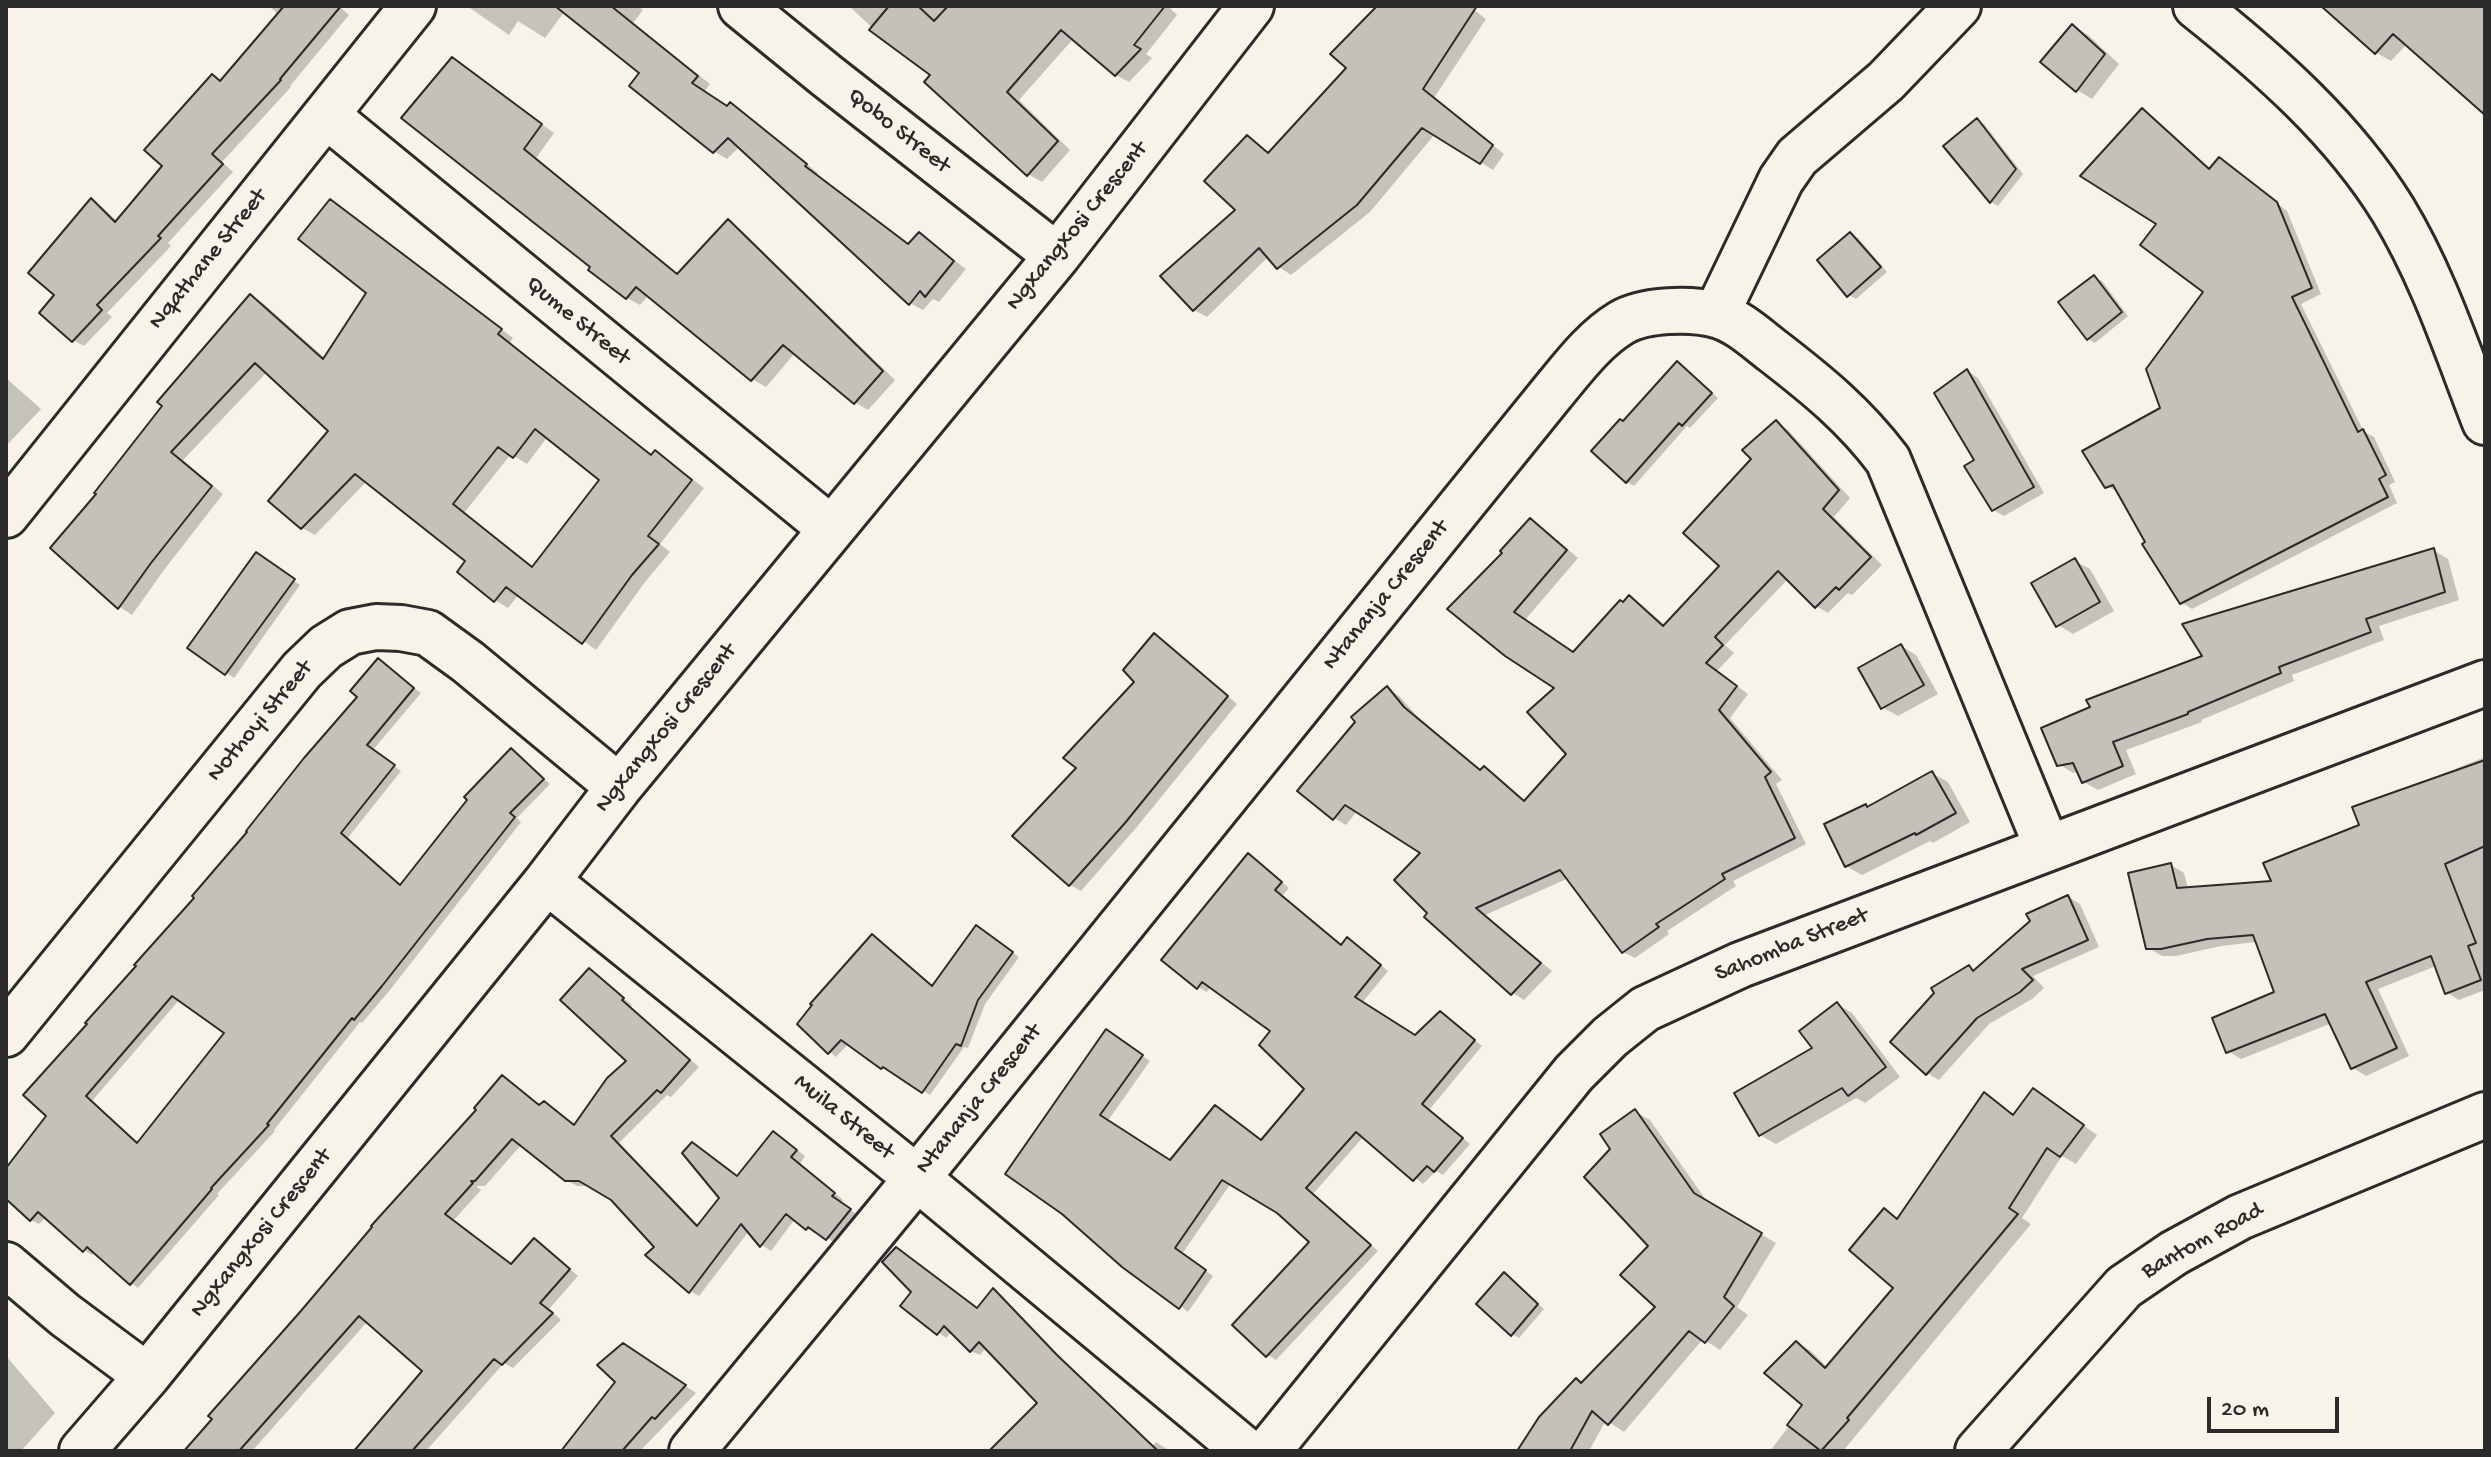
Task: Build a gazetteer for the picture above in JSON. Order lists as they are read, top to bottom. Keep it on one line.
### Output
{"streets":{"street":["Qobo Street","Ngxangxosi Crescent","Nqathane Street","Qume Street","Ntananja Crescent","Nothoyi Street","Sahomba Street","Muila Street","Bantom Road"]},"crossings":[["Qobo Street","Ngxangxosi Crescent"],["Ngxangxosi Crescent","Qume Street"],["Ngxangxosi Crescent","Nothoyi Street"],["Ngxangxosi Crescent","Muila Street"],["Nqathane Street","Qume Street"],["Ntananja Crescent","Sahomba Street"],["Ntananja Crescent","Muila Street"]],"scale_bar":"20 m"}
